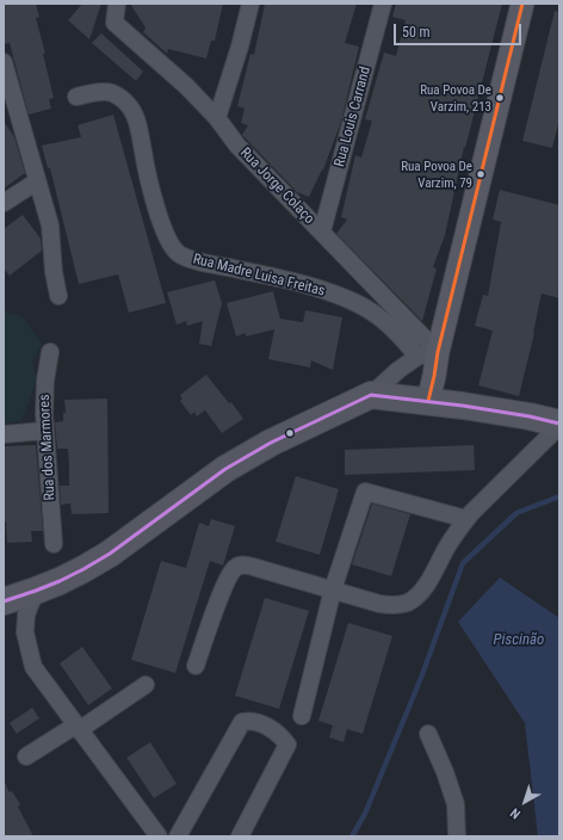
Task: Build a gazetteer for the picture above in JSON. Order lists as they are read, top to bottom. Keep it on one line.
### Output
{"streets":{"street":["Rua Louis Carrand","Rua Jorge Colaço","Rua Madre Luisa Freitas","Rua dos Marmores"]},"crossings":[["Rua Louis Carrand","Rua Jorge Colaço"],["Rua Jorge Colaço","Rua Madre Luisa Freitas"]],"water":["Piscinão"],"places":["Rua Povoa De Varzim, 213","Rua Povoa De Varzim, 79"],"scale_bar":"50 m","north":"bottom left"}
